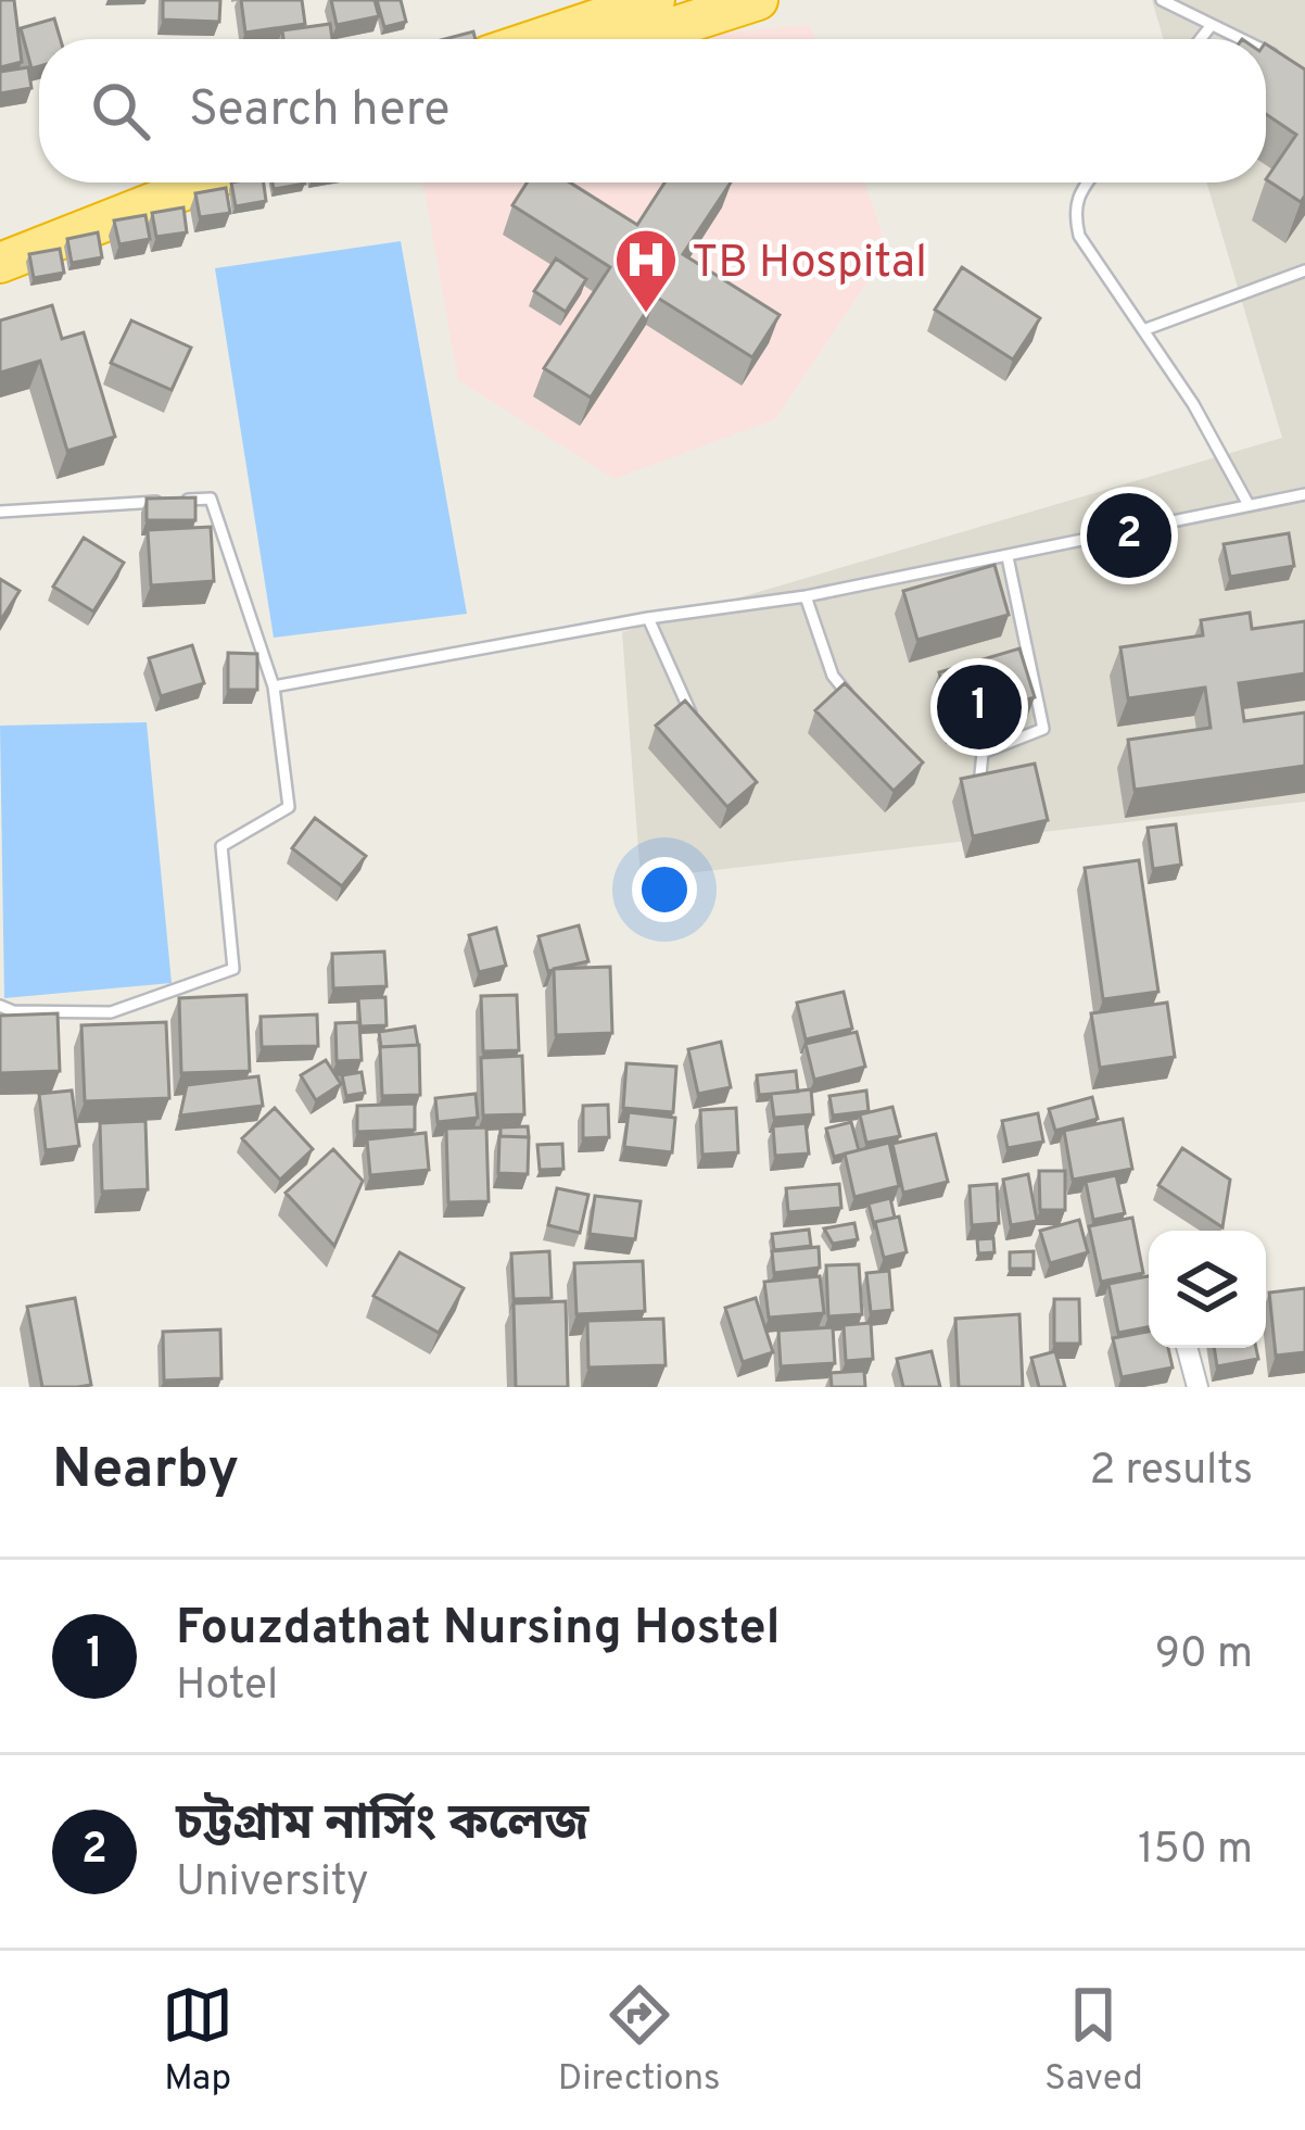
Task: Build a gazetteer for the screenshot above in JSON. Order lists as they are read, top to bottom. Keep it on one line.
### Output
{"places":{"hospital":["TB Hospital"]},"page":{"search":"Search here","pins":["2","1"],"heading":["Nearby","2 results"],"list":[{"mark":"1","name":"Fouzdathat Nursing Hostel","note":"Hotel","value":"90 m"},{"mark":"2","name":"চট্টগ্রাম নার্সিং কলেজ","note":"University","value":"150 m"}],"nav":["Map","Directions","Saved"]}}
